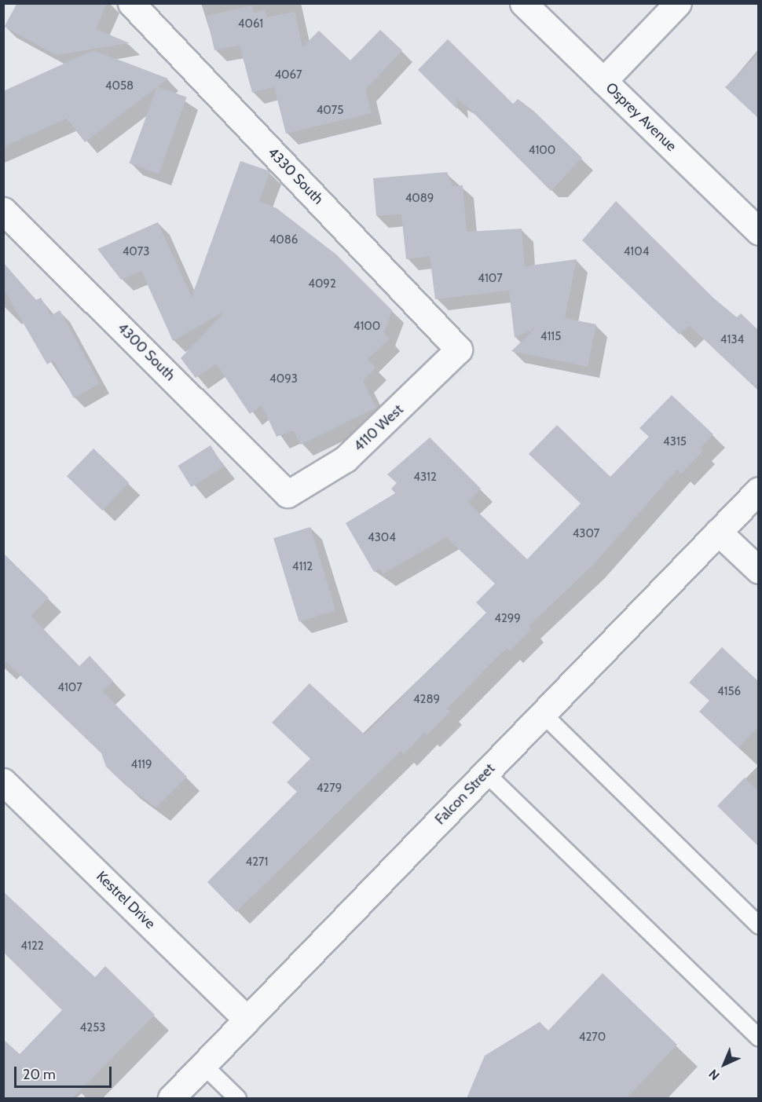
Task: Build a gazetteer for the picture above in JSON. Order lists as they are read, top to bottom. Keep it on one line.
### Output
{"streets":{"street":["Osprey Avenue","4330 South","4300 South","4110 West","Falcon Street","Kestrel Drive"]},"crossings":[["4330 South","4110 West"],["4300 South","4110 West"],["Falcon Street","Kestrel Drive"]],"house_numbers":["4061","4067","4058","4075","4100","4089","4086","4073","4104","4107","4092","4100","4115","4134","4093","4315","4312","4307","4304","4112","4299","4107","4156","4289","4119","4279","4271","4122","4253","4270"],"scale_bar":"20 m","north":"bottom left"}
